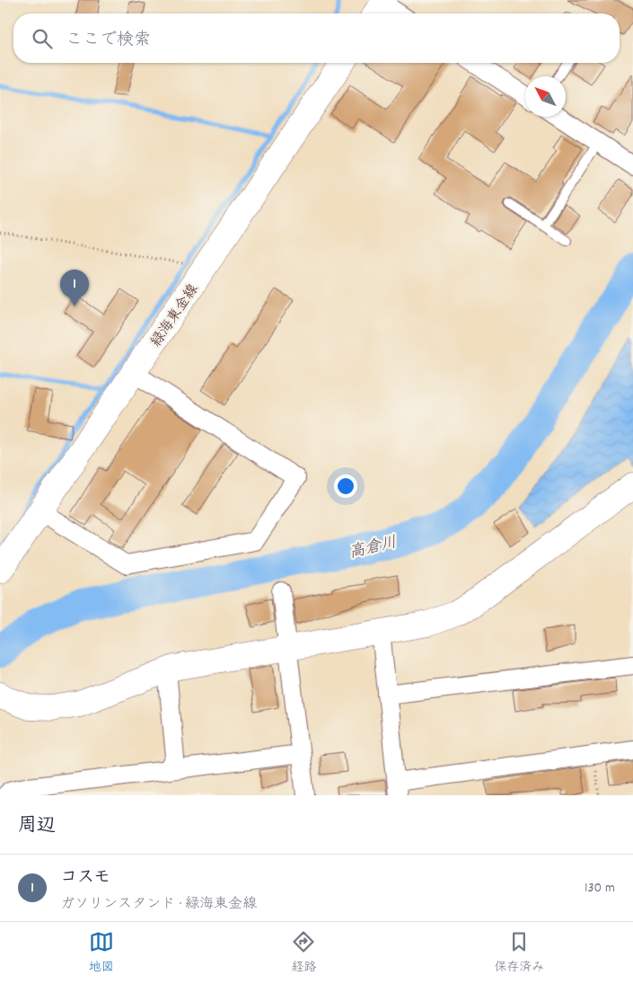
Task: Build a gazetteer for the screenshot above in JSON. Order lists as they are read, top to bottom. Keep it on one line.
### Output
{"streets":{"street":["緑海東金線"]},"water":["高倉川"],"north":"top left","page":{"search":"ここで検索","pins":"1","heading":"周辺","list":[{"mark":"1","name":"コスモ","note":"ガソリンスタンド · 緑海東金線","value":"130 m"}],"nav":["地図","経路","保存済み"]}}
